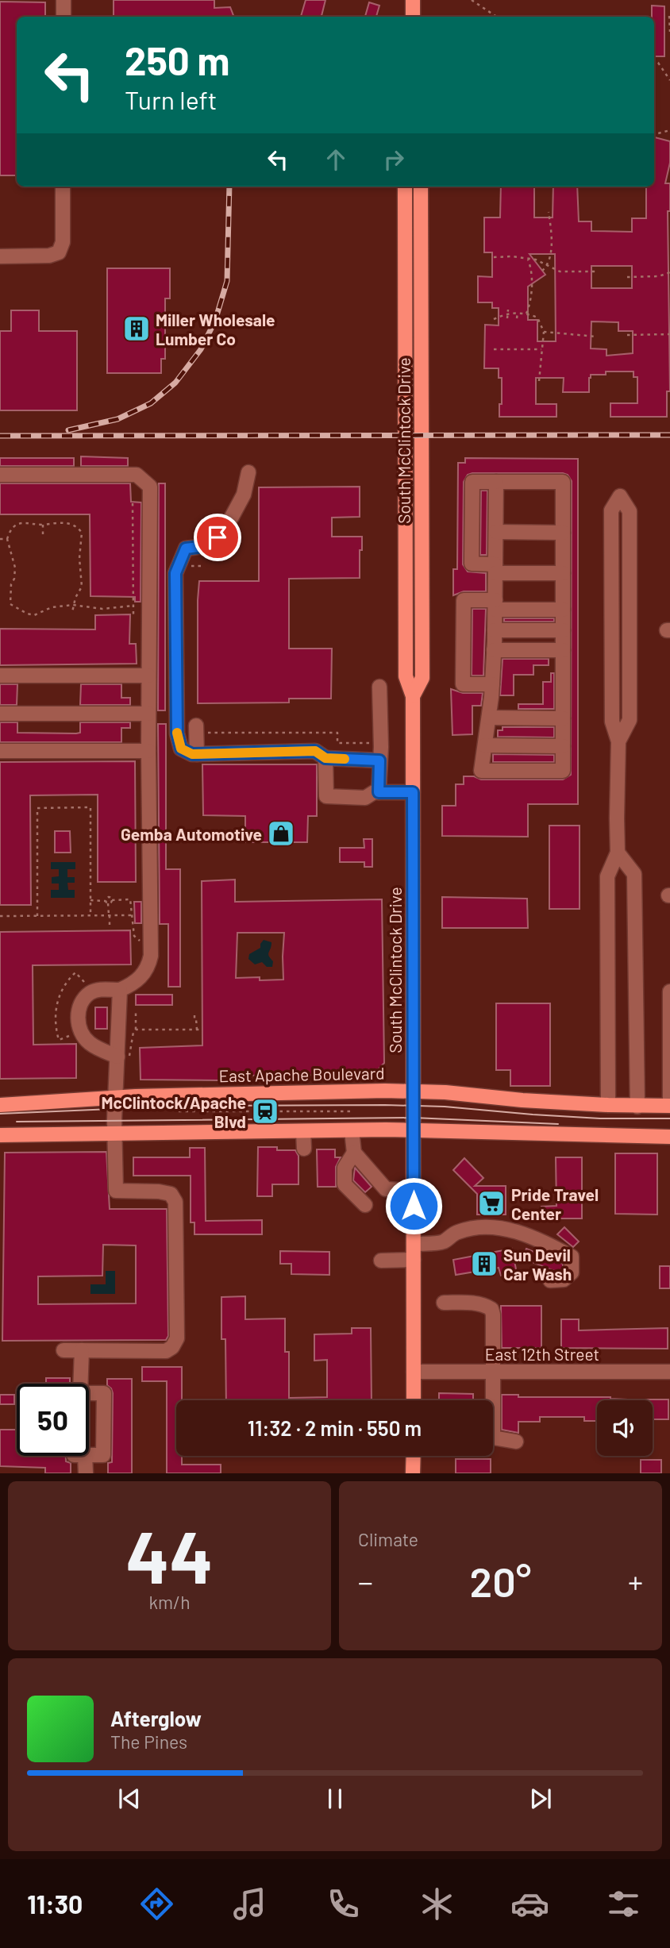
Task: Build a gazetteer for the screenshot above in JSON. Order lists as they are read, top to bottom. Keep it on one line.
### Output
{"streets":{"main road":["South McClintock Drive","East Apache Boulevard"],"street":["East 12th Street"]},"crossings":[["South McClintock Drive","East Apache Boulevard"],["South McClintock Drive","East 12th Street"]],"places":{"building":["Miller Wholesale Lumber Co","Sun Devil Car Wash"],"shop":["Gemba Automotive"],"station":["McClintock/Apache Blvd"],"supermarket":["Pride Travel Center"]},"page":{"turn":["250 m","Turn left"],"limit":"50","trip":"11:32 · 2 min · 550 m","tile":[["44","km/h"],"Climate"],"heat":["−","20°","+"],"song":["Afterglow","The Pines"],"tabs":"11:30"}}
